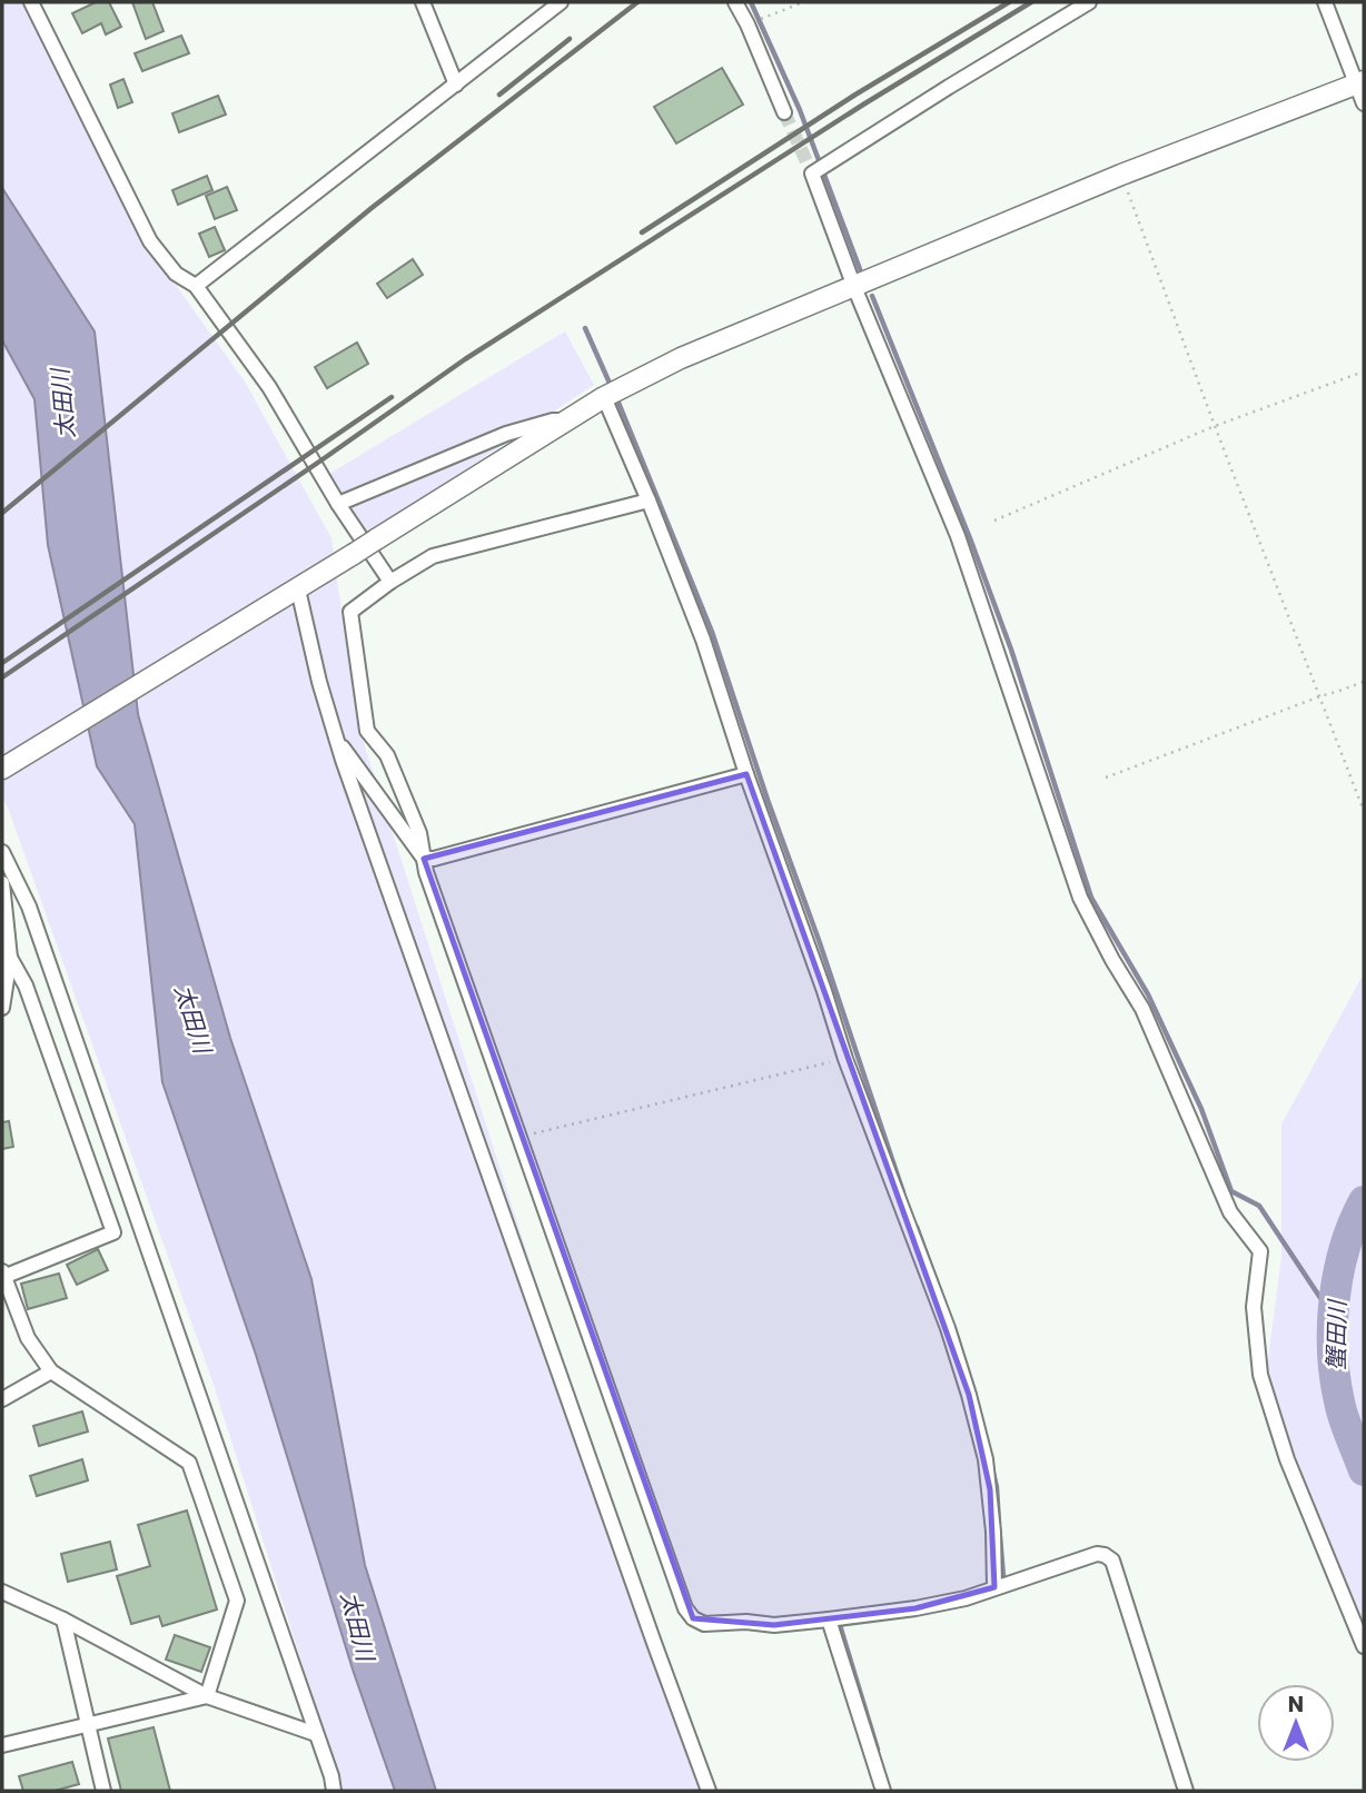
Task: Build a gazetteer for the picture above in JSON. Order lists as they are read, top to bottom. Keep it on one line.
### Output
{"water":["太田川","蟹田川"],"north":"top"}
